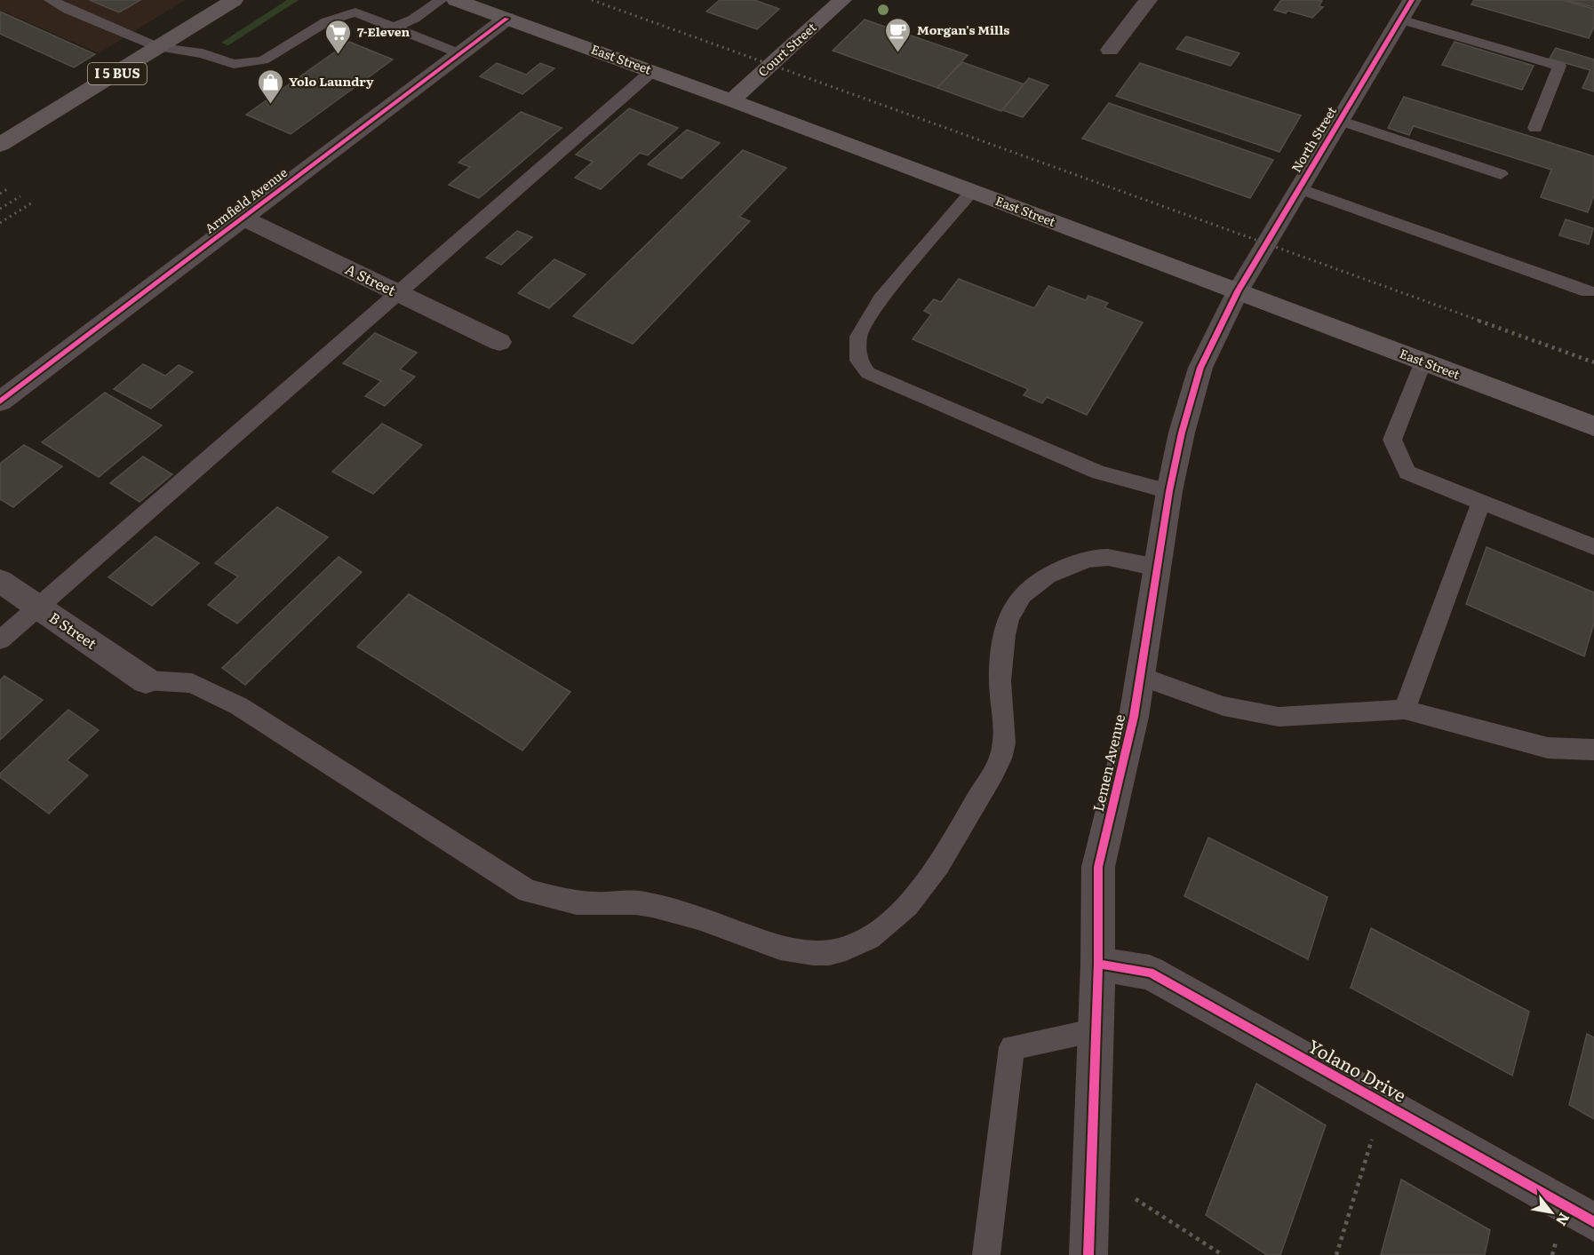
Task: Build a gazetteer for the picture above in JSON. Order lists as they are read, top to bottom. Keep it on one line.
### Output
{"streets":{"main road":["Court Street","East Street","I 5 BUS"],"street":["North Street","Armfield Avenue","A Street","B Street","Lemen Avenue","Yolano Drive"]},"crossings":[["Court Street","East Street"],["East Street","North Street"],["East Street","Armfield Avenue"],["East Street","Lemen Avenue"],["North Street","Lemen Avenue"],["Armfield Avenue","A Street"],["Lemen Avenue","Yolano Drive"]],"places":{"cafe":["Morgan's Mills"],"supermarket":["7-Eleven"],"shop":["Yolo Laundry"]},"north":"bottom right"}
